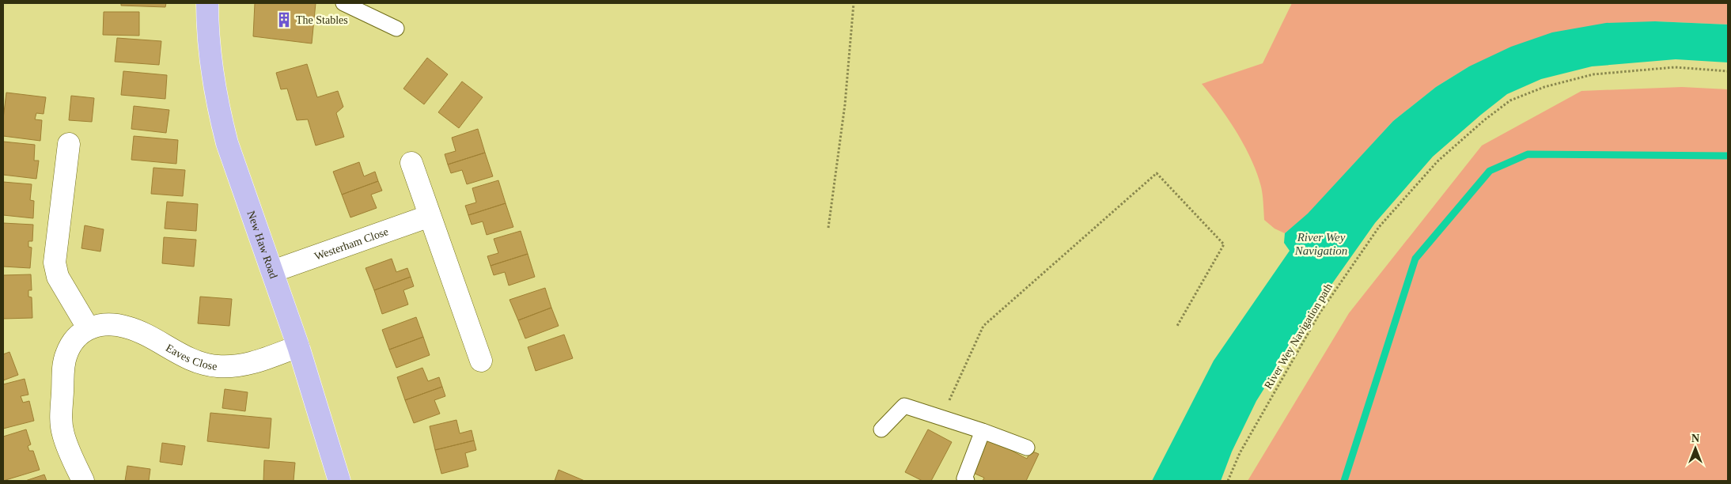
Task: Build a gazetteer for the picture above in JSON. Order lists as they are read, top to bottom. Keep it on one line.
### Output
{"streets":{"main road":["New Haw Road"],"street":["Westerham Close","Eaves Close"],"path":["River Wey Navigation path"]},"crossings":[["New Haw Road","Westerham Close"],["New Haw Road","Eaves Close"]],"water":["River Wey Navigation"],"places":{"building":["The Stables"]},"north":"top"}
